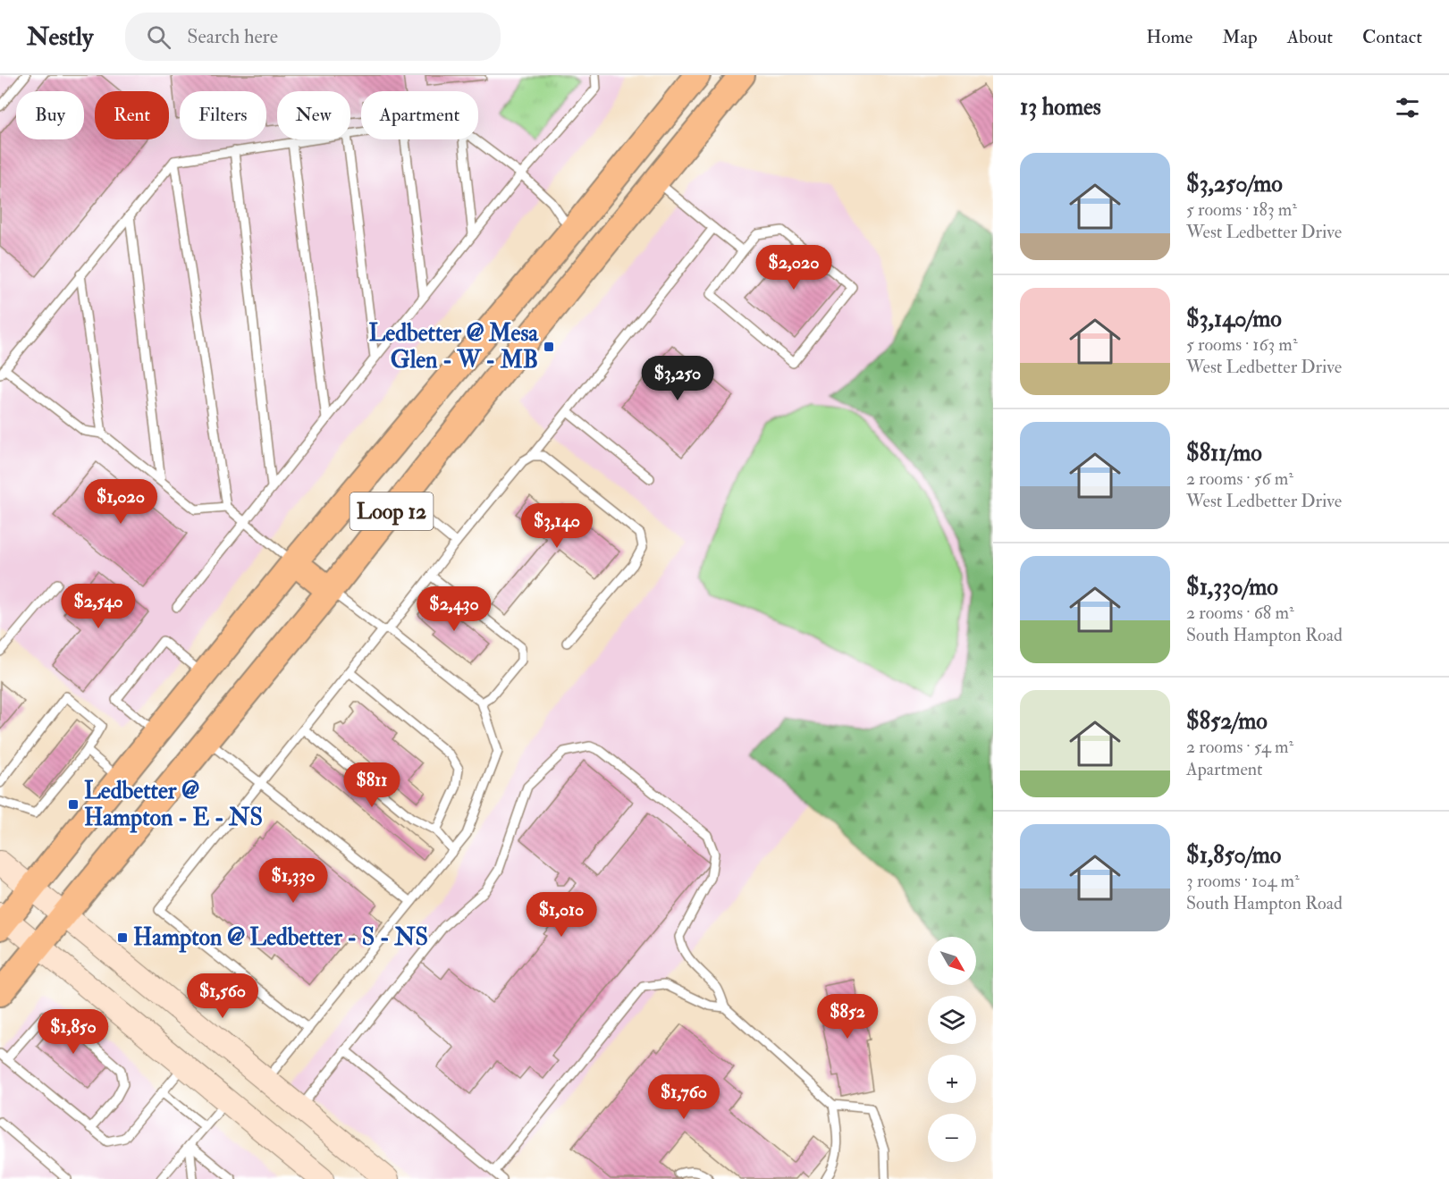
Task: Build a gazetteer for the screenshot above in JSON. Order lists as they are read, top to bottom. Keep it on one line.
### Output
{"streets":{"main road":["Loop 12"]},"places":{"transit":["Ledbetter @ Mesa Glen - W - MB","Ledbetter @ Hampton - E - NS","Hampton @ Ledbetter - S - NS"]},"north":"bottom right","page":{"header":"Nestly","search":"Search here","nav":["Home","Map","About","Contact"],"heading":"13 homes","chip":["Buy","Rent","Filters","New","Apartment"],"list":[{"name":"$3,250/mo","note":"5 rooms · 183 m² · West Ledbetter Drive"},{"name":"$3,140/mo","note":"5 rooms · 163 m² · West Ledbetter Drive"},{"name":"$811/mo","note":"2 rooms · 56 m² · West Ledbetter Drive"},{"name":"$1,330/mo","note":"2 rooms · 68 m² · South Hampton Road"},{"name":"$852/mo","note":"2 rooms · 54 m² · Apartment"},{"name":"$1,850/mo","note":"3 rooms · 104 m² · South Hampton Road"}],"price":["$2,020","$3,250","$1,020","$3,140","$2,540","$2,430","$811","$1,330","$1,010","$1,560","$852","$1,850","$1,760"],"map_buttons":["+","−"]}}
